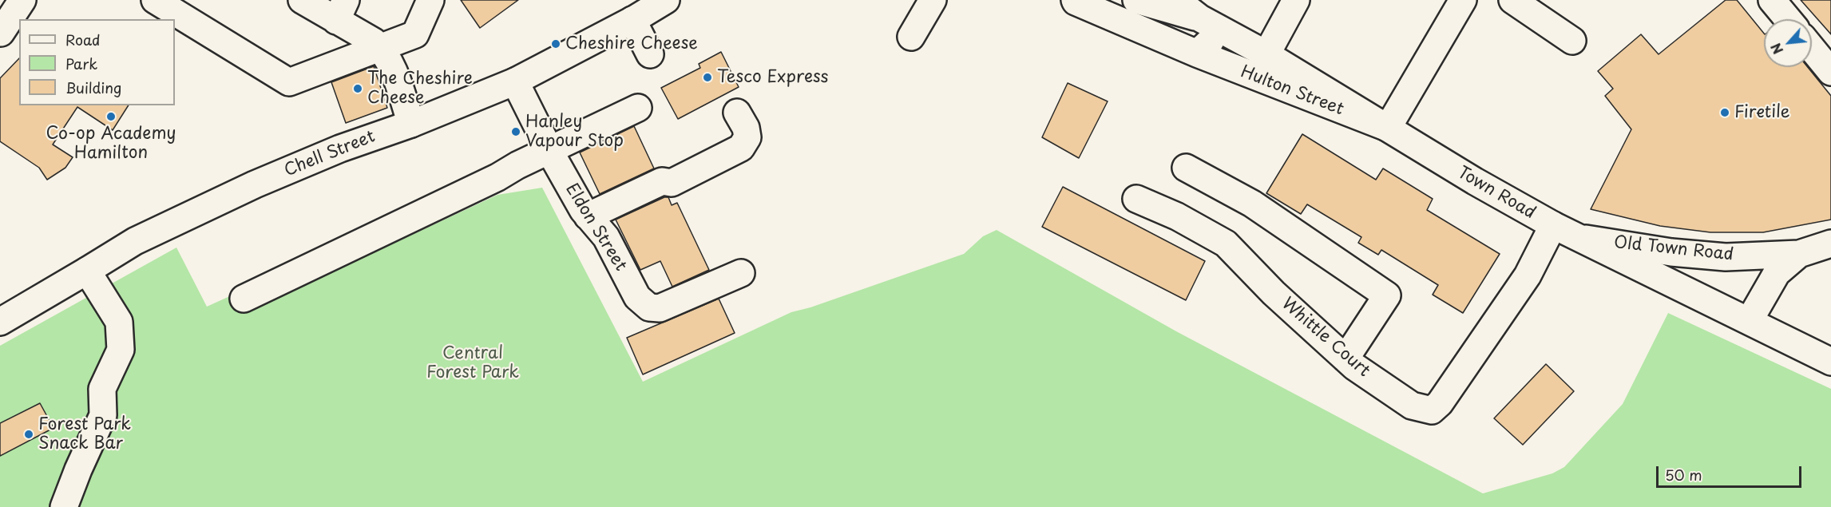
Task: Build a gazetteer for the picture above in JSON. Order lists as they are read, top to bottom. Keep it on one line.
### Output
{"streets":{"main road":["Hulton Street","Chell Street","Town Road","Eldon Street","Old Town Road","Whittle Court"]},"crossings":[["Hulton Street","Town Road"],["Chell Street","Eldon Street"],["Town Road","Old Town Road"],["Town Road","Whittle Court"]],"parks":["Central Forest Park"],"places":["Cheshire Cheese","Tesco Express","The Cheshire Cheese","Firetile","Co-op Academy Hamilton","Hanley Vapour Stop","Forest Park Snack Bar"],"legend":["Road","Park","Building"],"scale_bar":"50 m","north":"bottom left"}
